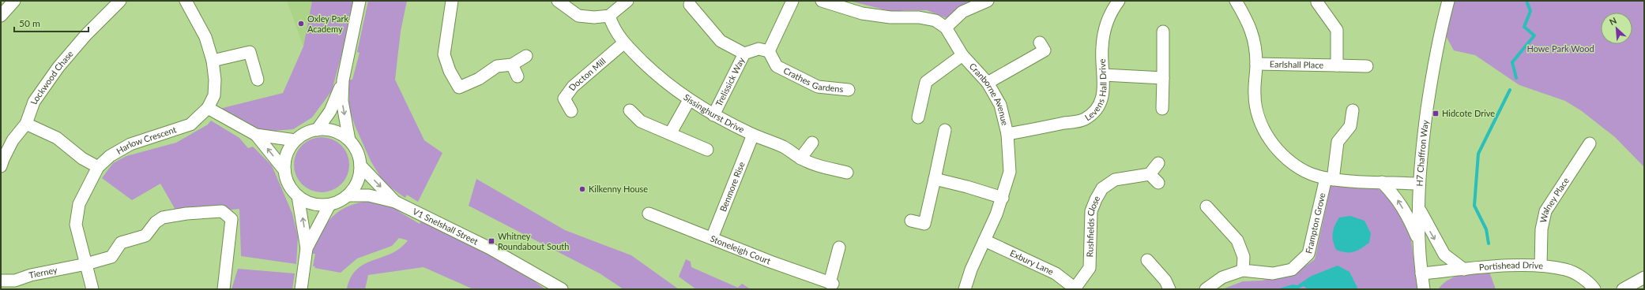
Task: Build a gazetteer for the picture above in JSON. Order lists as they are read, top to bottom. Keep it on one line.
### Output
{"streets":{"street":["Earlshall Place","Docton Mill","Lockwood Chase","Crathes Gardens","Trelissick Way","Levens Hall Drive","Cranborne Avenue","Sissinghurst Drive","Harlow Crescent","H7 Chaffron Way","Benmore Rise","Walney Place","Frampton Grove","V1 Snelshall Street","Rushfields Close","Stoneleigh Court","Exbury Lane","Portishead Drive","Tierney"]},"crossings":[["Docton Mill","Sissinghurst Drive"],["Crathes Gardens","Trelissick Way"],["Trelissick Way","Sissinghurst Drive"],["Levens Hall Drive","Cranborne Avenue"],["Cranborne Avenue","Exbury Lane"],["Sissinghurst Drive","Benmore Rise"],["Harlow Crescent","Tierney"],["H7 Chaffron Way","Portishead Drive"],["Benmore Rise","Stoneleigh Court"],["Walney Place","Portishead Drive"],["Rushfields Close","Exbury Lane"]],"parks":["Howe Park Wood"],"places":{"other":["Oxley Park Academy","Kilkenny House"],"transit":["Hidcote Drive","Whitney Roundabout South"]},"scale_bar":"50 m","north":"top left"}
